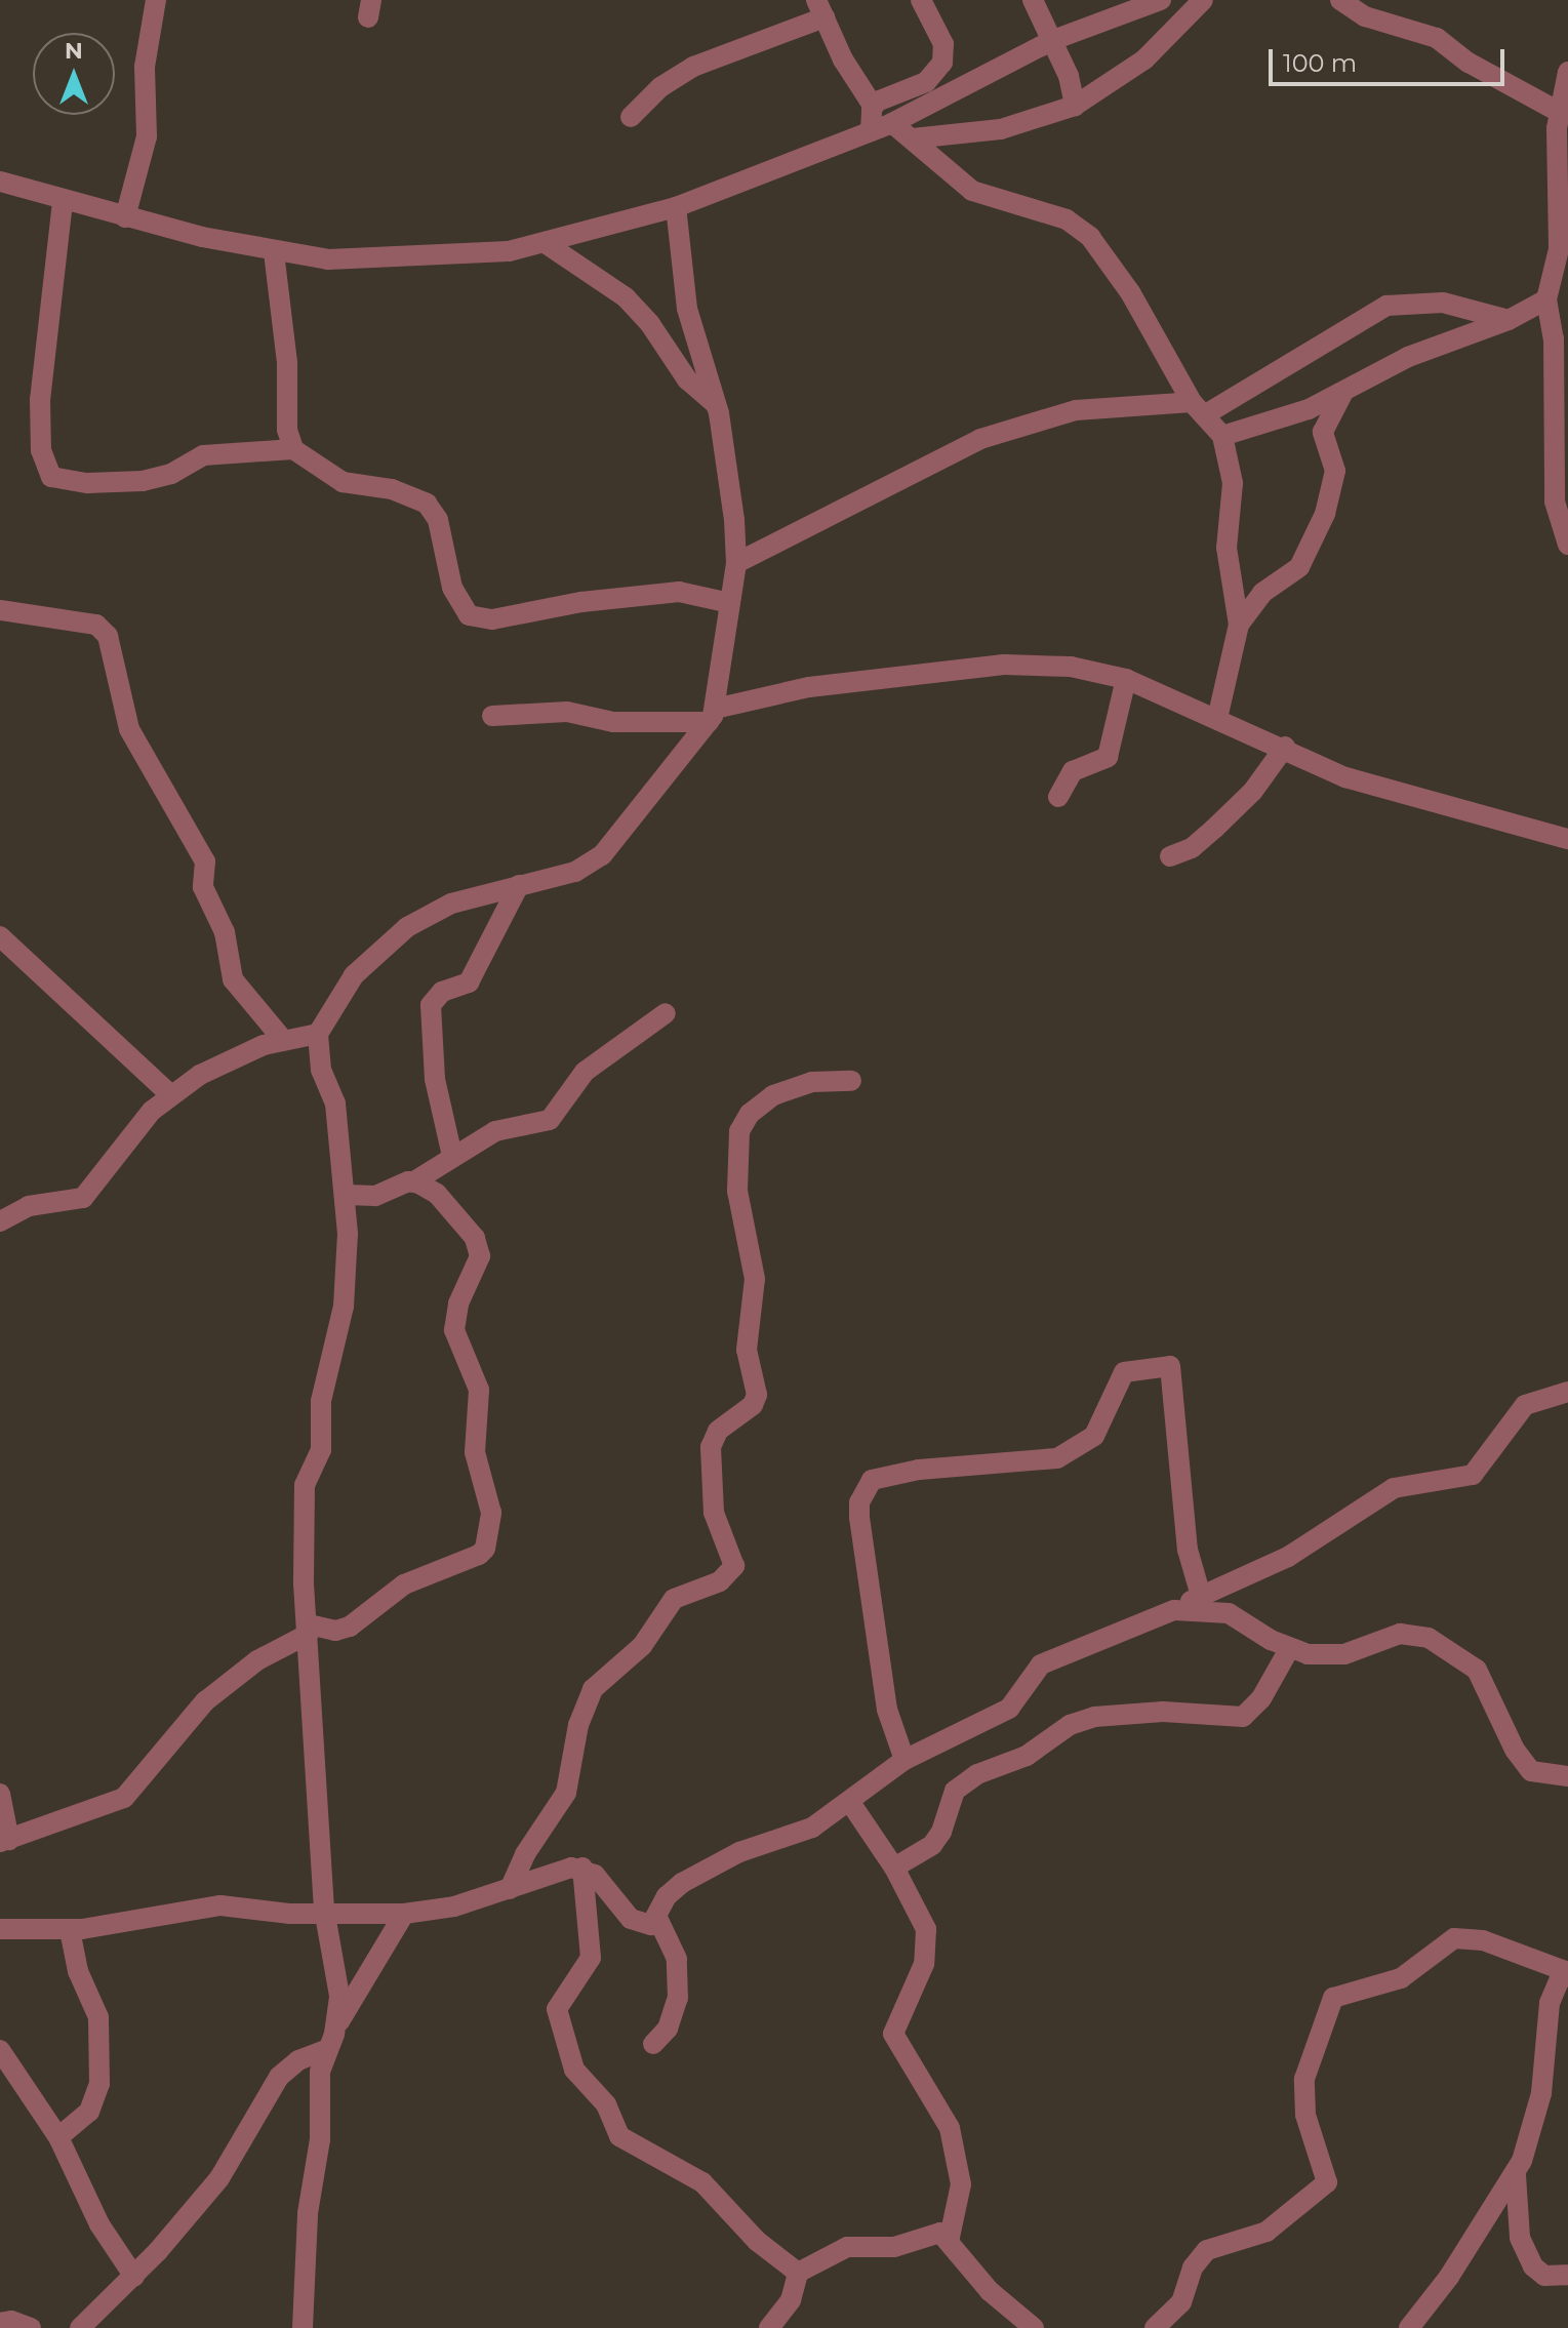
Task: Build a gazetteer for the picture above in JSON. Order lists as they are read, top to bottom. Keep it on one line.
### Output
{"scale_bar":"100 m","north":"top"}
